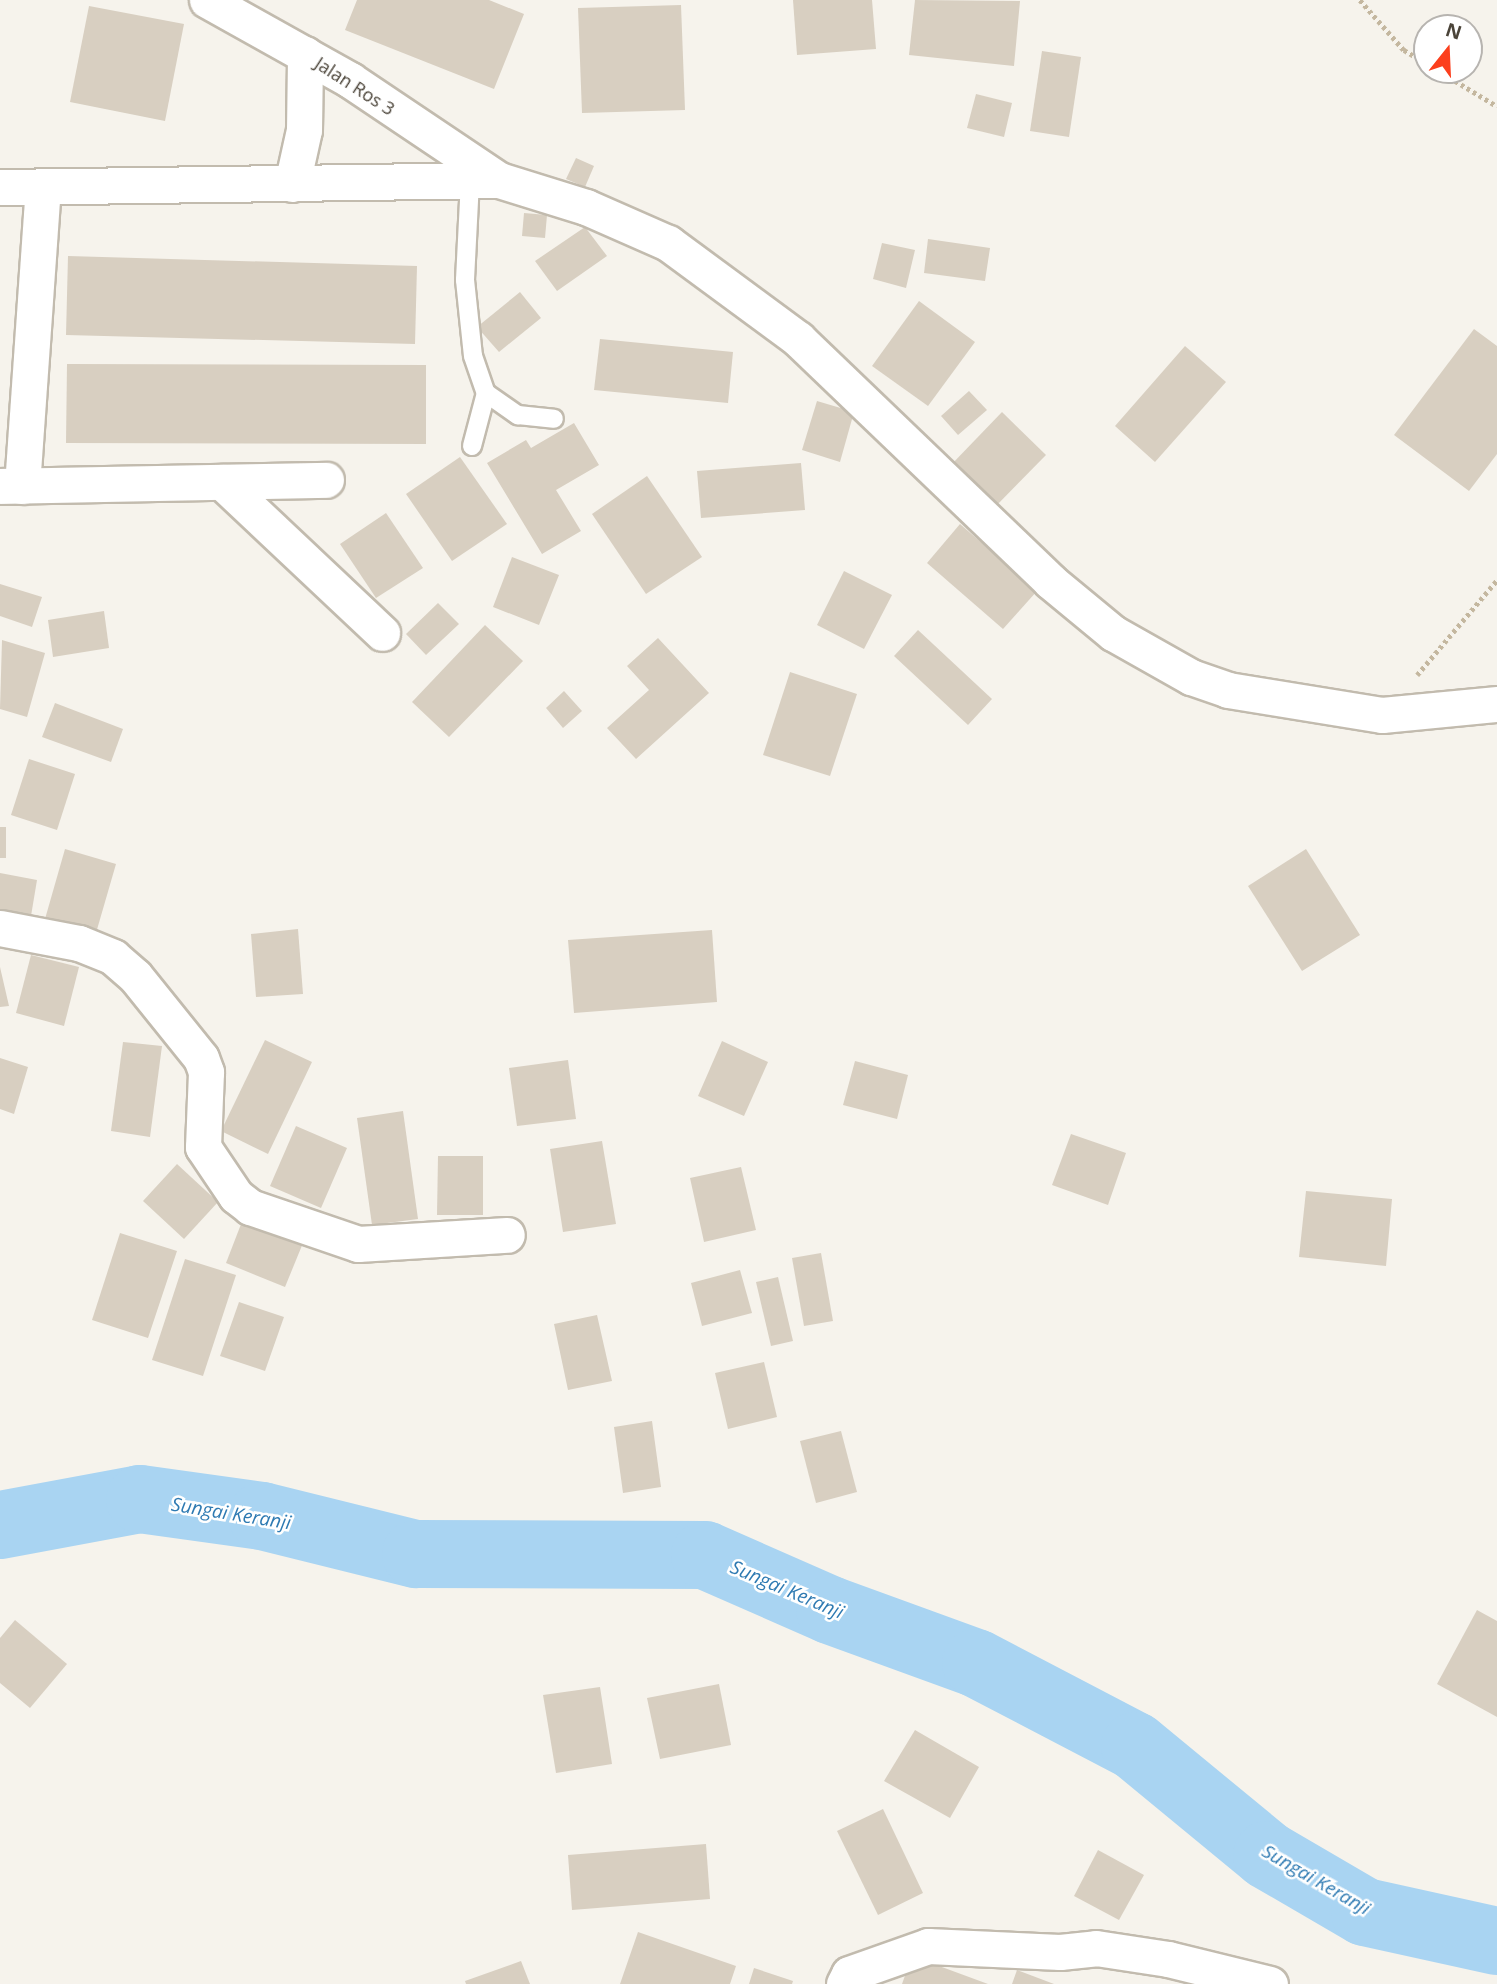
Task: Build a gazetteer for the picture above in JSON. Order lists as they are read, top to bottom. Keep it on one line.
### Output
{"streets":{"street":["Jalan Ros 3"]},"water":["Sungai Keranji"],"north":"top"}
